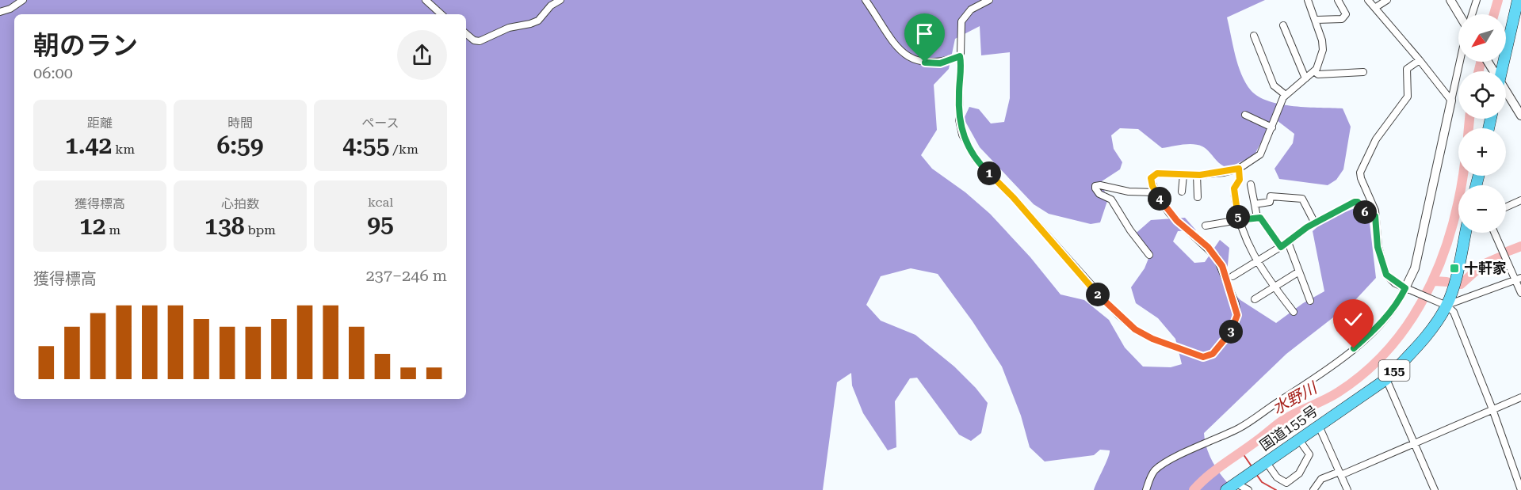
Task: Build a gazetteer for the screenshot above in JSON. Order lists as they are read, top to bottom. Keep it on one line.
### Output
{"streets":{"highway":["155","国道155号"]},"water":["水野川"],"places":{"transit":["十軒家"]},"north":"bottom left","page":{"map_buttons":["+","−"],"heading":["朝のラン","06:00"],"stats":[["距離","1.42 km"],["時間","6:59"],["ペース","4:55 /km"],["獲得標高","12 m"],["心拍数","138 bpm"],["kcal","95"]],"pins":["1","4","6","5","2","3"],"chart":["獲得標高","237–246 m"]}}
